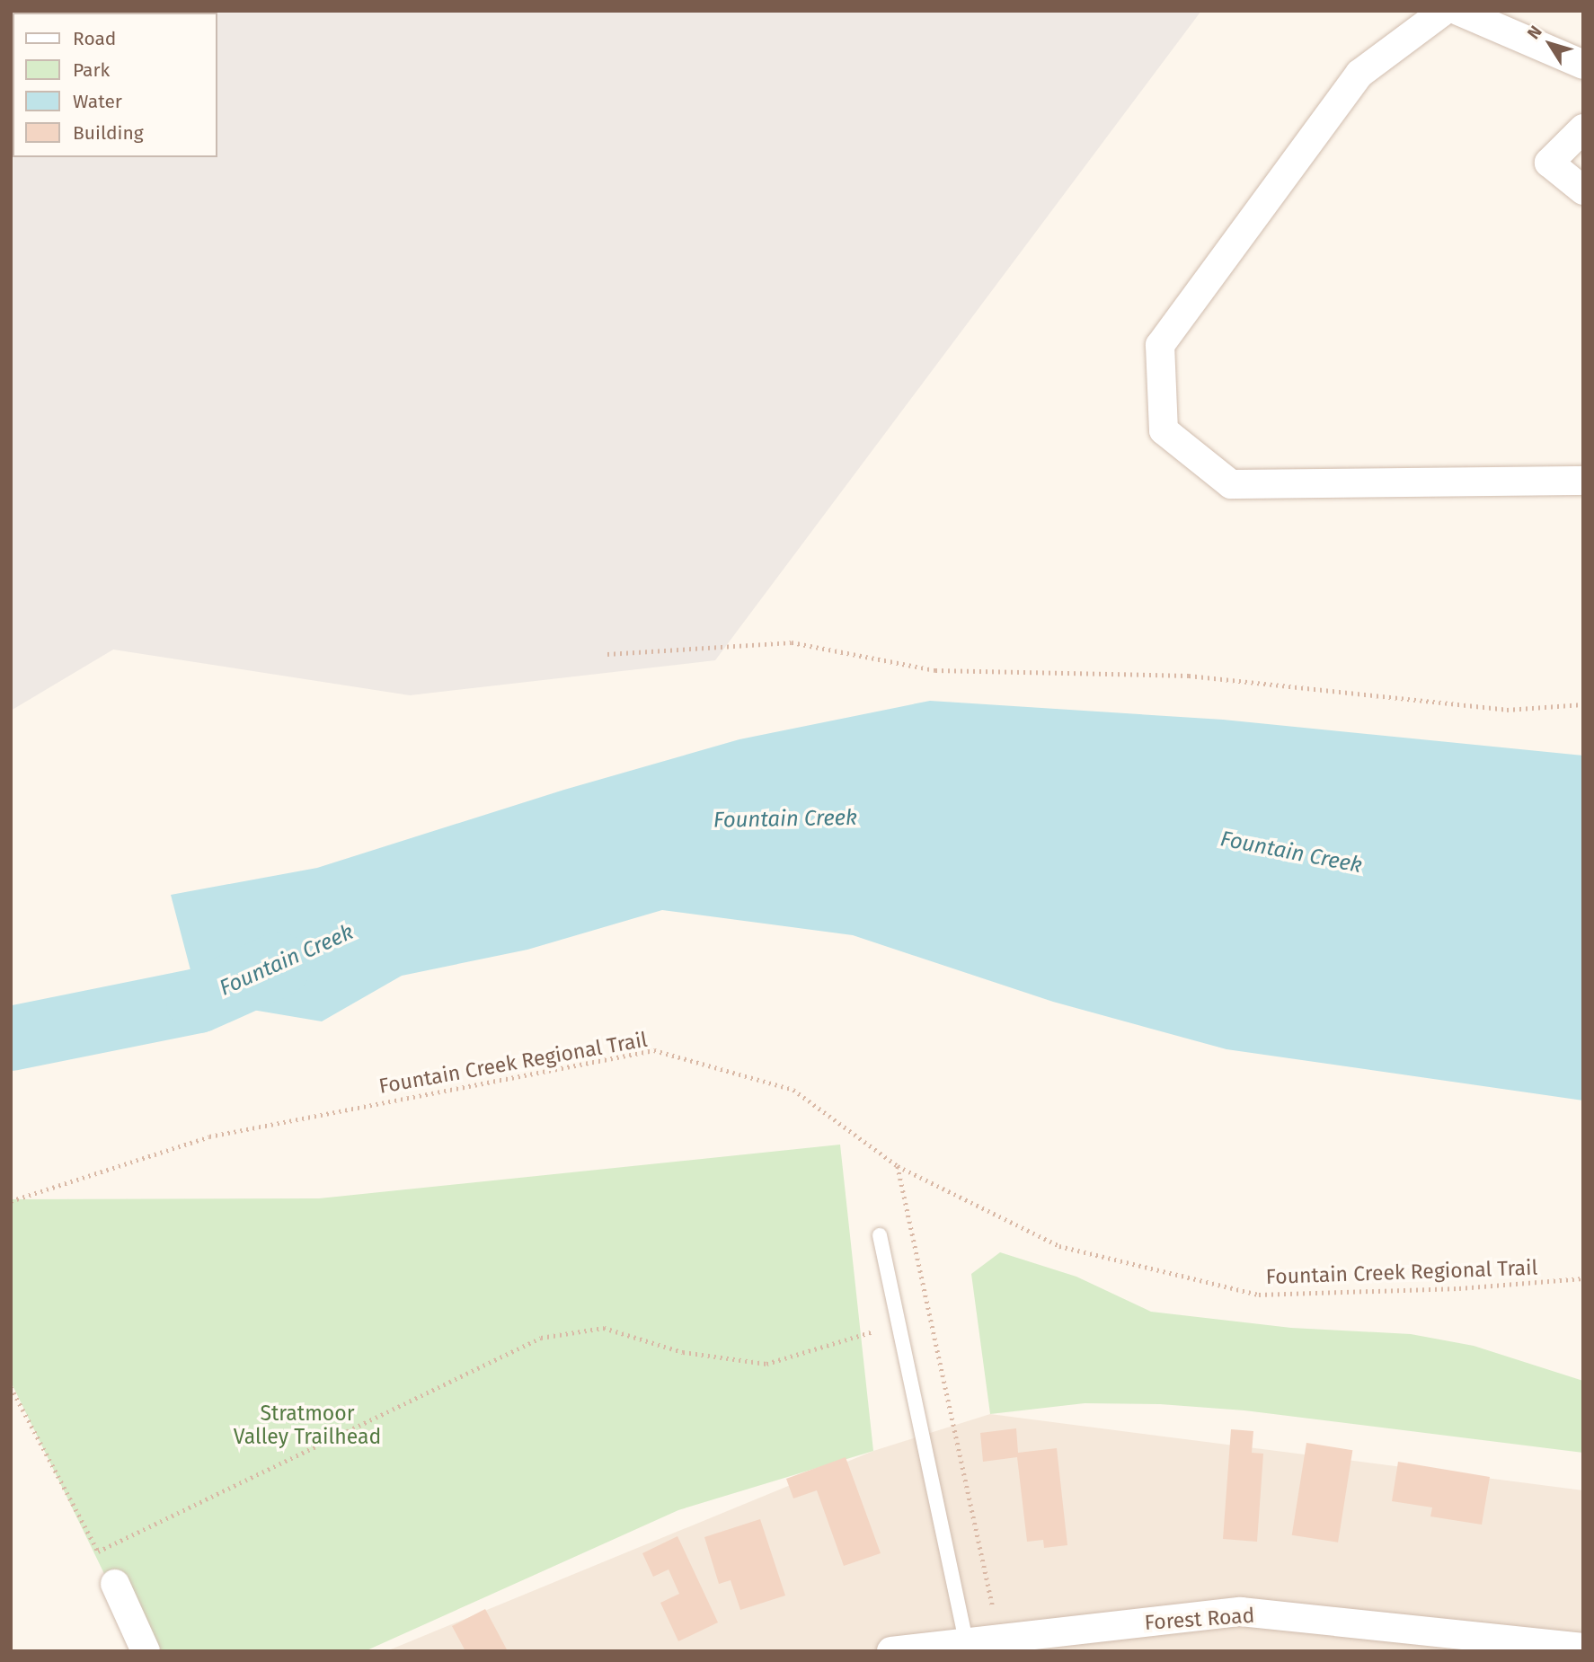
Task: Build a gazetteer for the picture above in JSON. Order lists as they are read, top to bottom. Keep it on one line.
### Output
{"streets":{"street":["Forest Road"],"path":["Fountain Creek Regional Trail"]},"water":["Fountain Creek"],"parks":["Stratmoor Valley Trailhead"],"legend":["Road","Park","Water","Building"],"north":"top left"}
